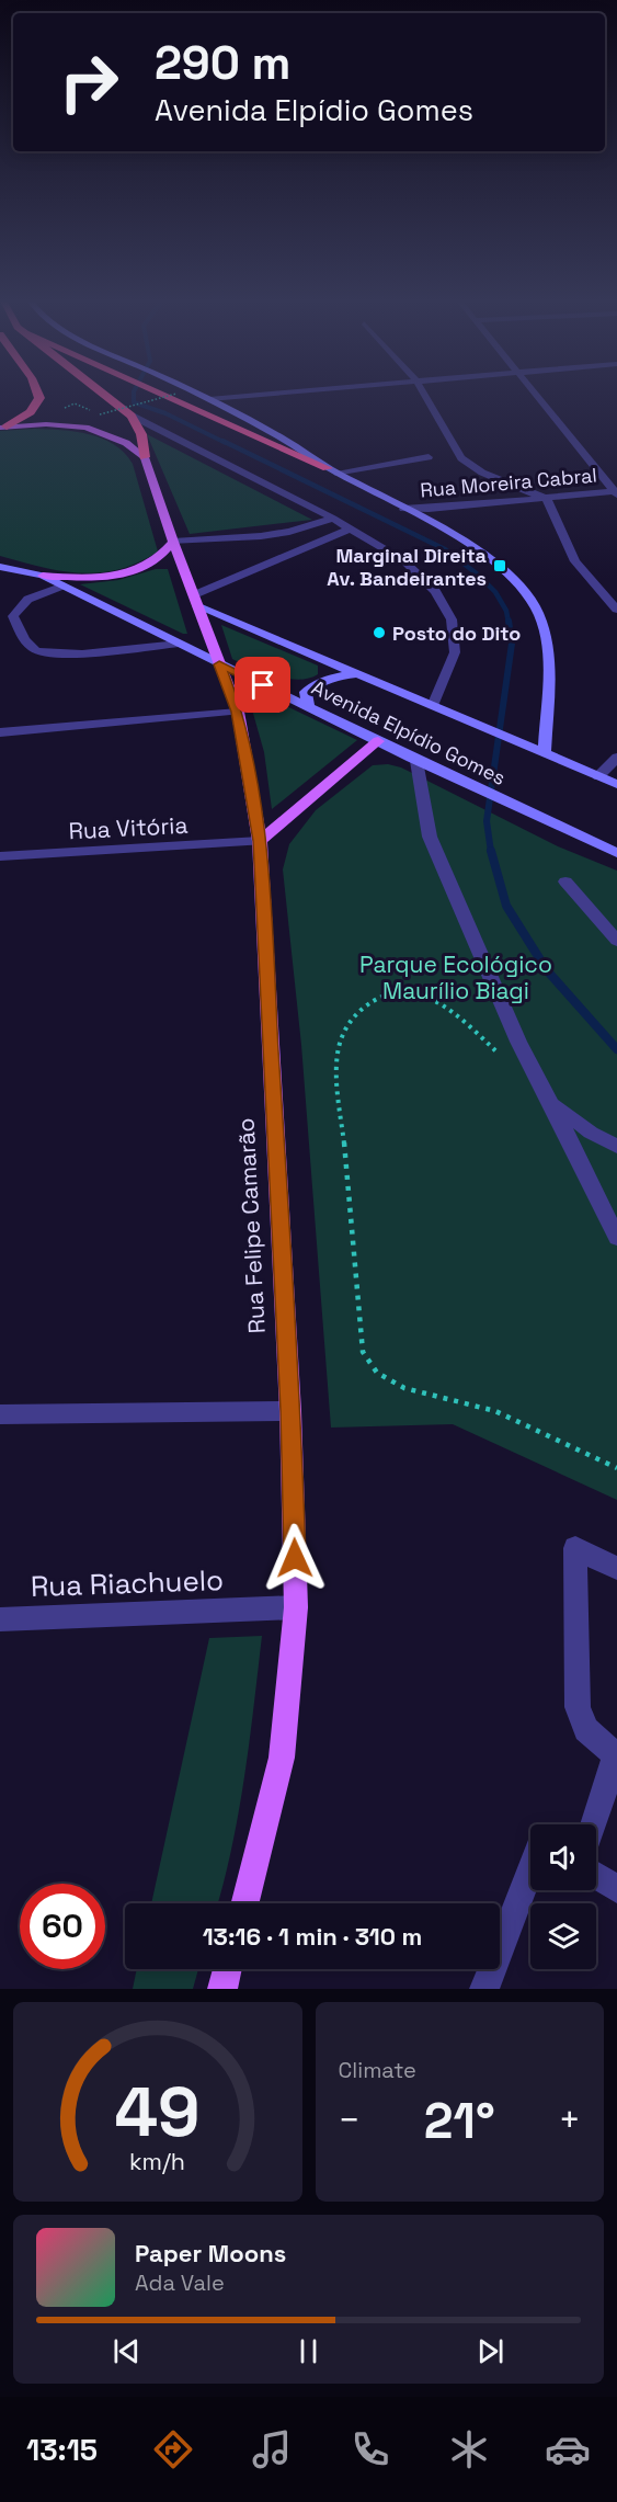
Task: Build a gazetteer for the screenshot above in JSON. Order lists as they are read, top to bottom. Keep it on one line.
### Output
{"streets":{"main road":["Avenida Elpídio Gomes","Rua Felipe Camarão"],"street":["Rua Moreira Cabral","Rua Vitória","Rua Riachuelo"]},"crossings":[["Avenida Elpídio Gomes","Rua Felipe Camarão"],["Rua Vitória","Rua Felipe Camarão"],["Rua Felipe Camarão","Rua Riachuelo"]],"parks":["Parque Ecológico Maurílio Biagi"],"places":{"transit":["Marginal Direita Av. Bandeirantes"],"other":["Posto do Dito"]},"page":{"turn":["290 m","Avenida Elpídio Gomes"],"limit":"60","trip":"13:16 · 1 min · 310 m","tile":"Climate","heat":["−","21°","+"],"song":["Paper Moons","Ada Vale"],"tabs":"13:15","gauge":["49","km/h"]}}
